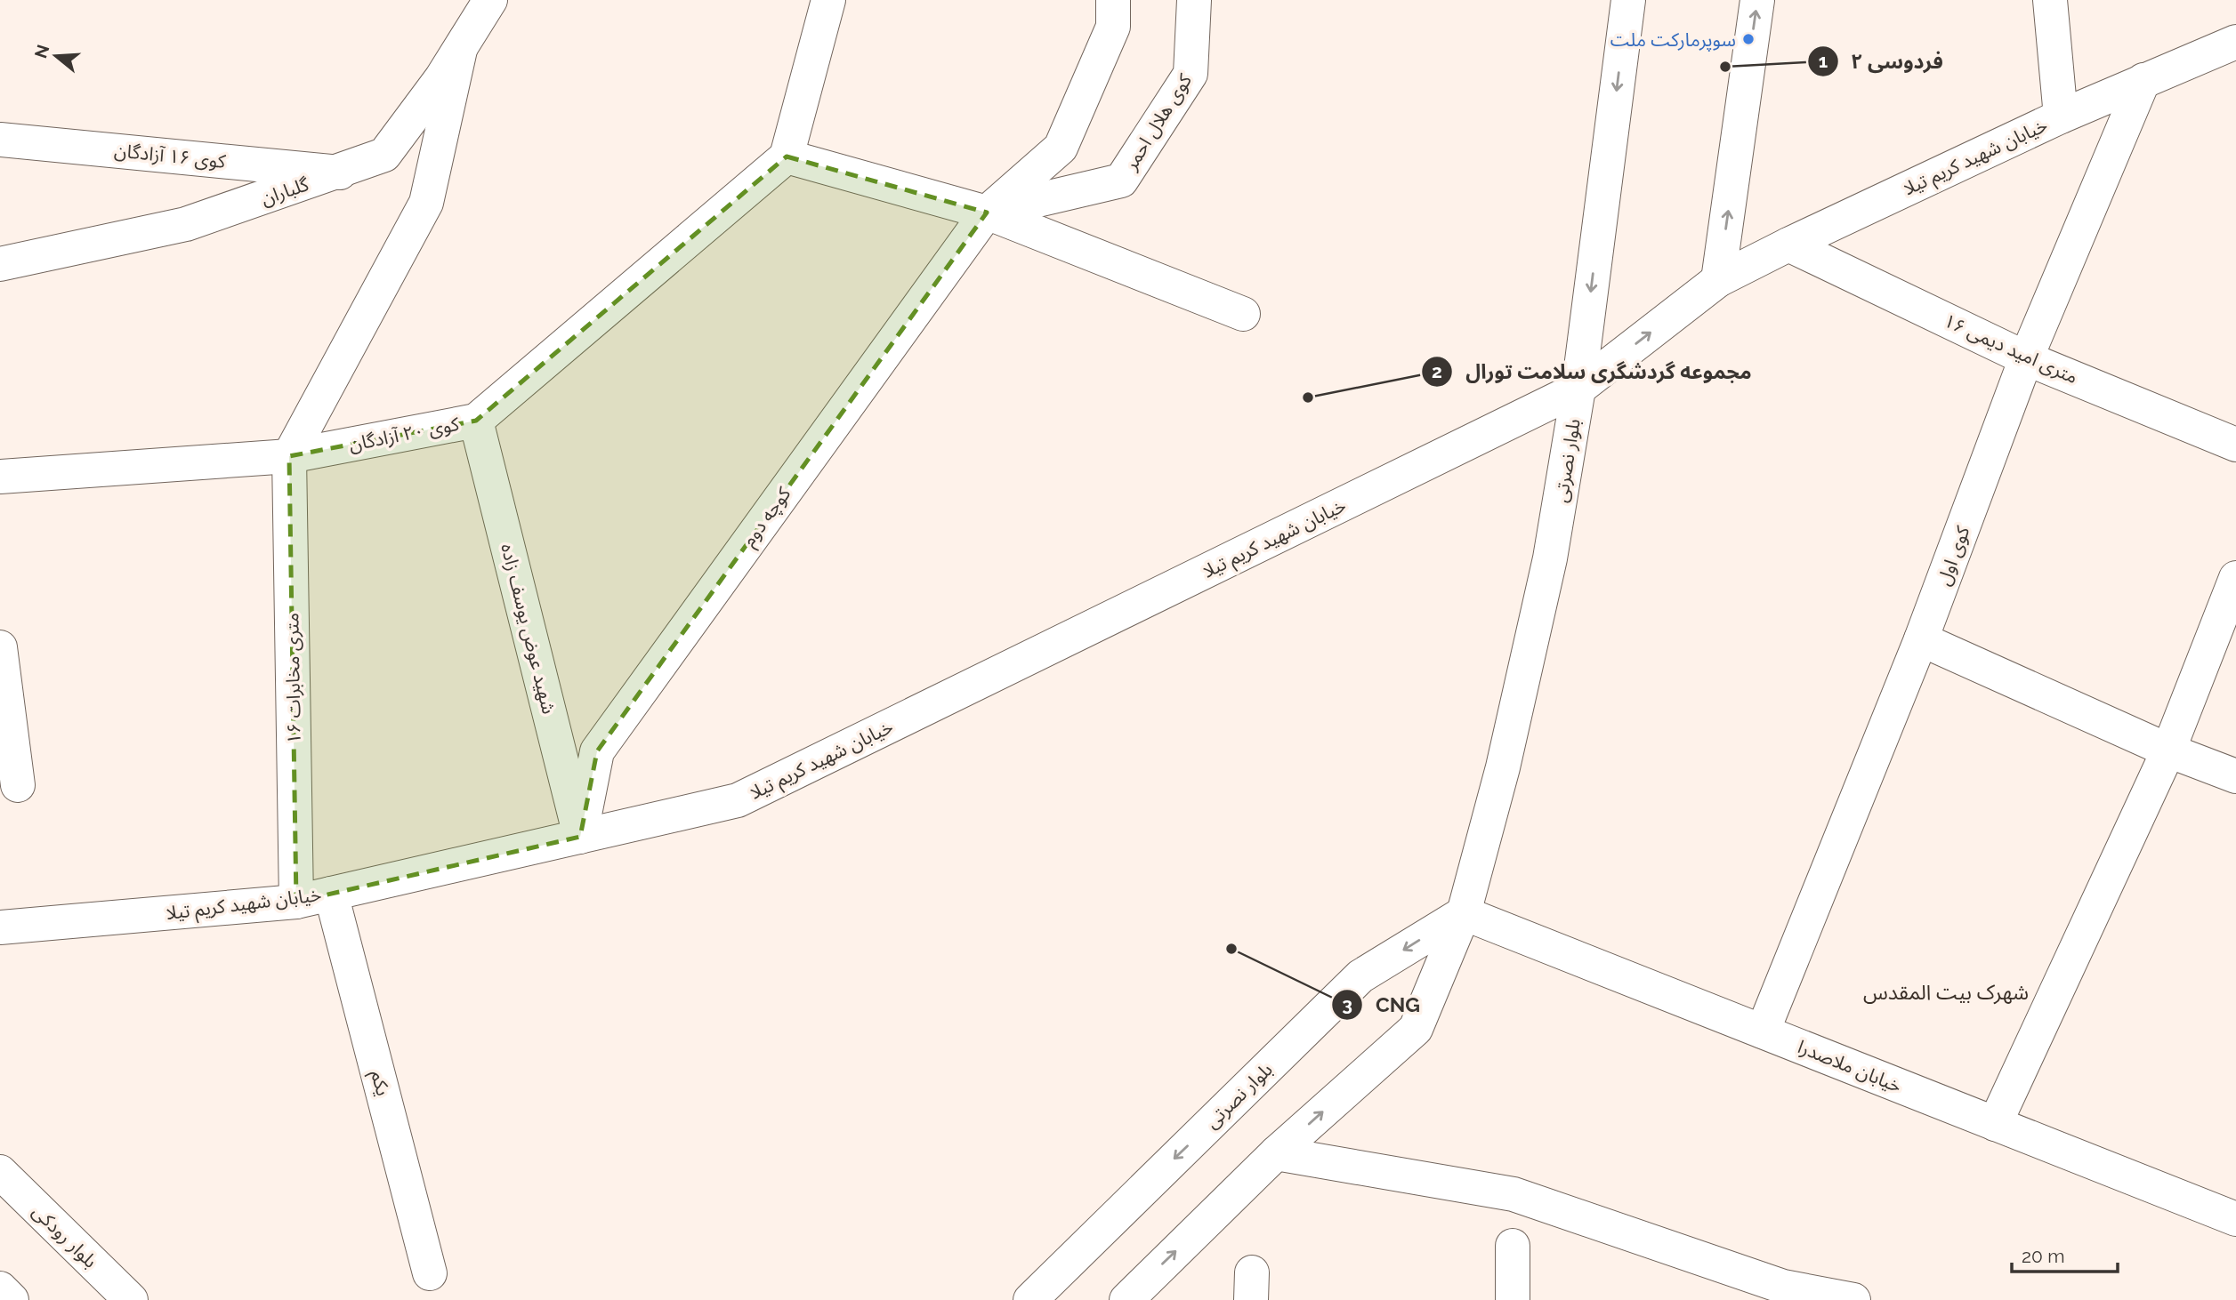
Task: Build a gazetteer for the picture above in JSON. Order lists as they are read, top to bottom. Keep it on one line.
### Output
{"streets":{"street":["کوی هلال احمر","کوی ۱۶ آزادگان","خیابان شهید کریم تیلا","گلباران","۱۶ متری امید دیمی","کوی ۲۰ آزادگان","بلوار نصرتی","کوچه دوم","کوی اول","شهید عوض یوسف زاده","۱۶ متری مخابرات","خیابان ملاصدرا","یکم","بلوار رودکی"]},"crossings":[["کوی هلال احمر","کوچه دوم"],["کوی ۱۶ آزادگان","گلباران"],["خیابان شهید کریم تیلا","۱۶ متری امید دیمی"],["خیابان شهید کریم تیلا","بلوار نصرتی"],["خیابان شهید کریم تیلا","کوچه دوم"],["خیابان شهید کریم تیلا","کوی اول"],["خیابان شهید کریم تیلا","شهید عوض یوسف زاده"],["خیابان شهید کریم تیلا","۱۶ متری مخابرات"],["خیابان شهید کریم تیلا","یکم"],["۱۶ متری امید دیمی","کوی اول"],["کوی ۲۰ آزادگان","شهید عوض یوسف زاده"],["کوی ۲۰ آزادگان","۱۶ متری مخابرات"],["بلوار نصرتی","خیابان ملاصدرا"],["کوچه دوم","شهید عوض یوسف زاده"],["کوی اول","خیابان ملاصدرا"]],"districts":["شهرک بیت المقدس"],"places":["سوپرمارکت ملت","فردوسی ۲","مجموعه گردشگری سلامت تورال","CNG"],"scale_bar":"20 m","north":"left"}
